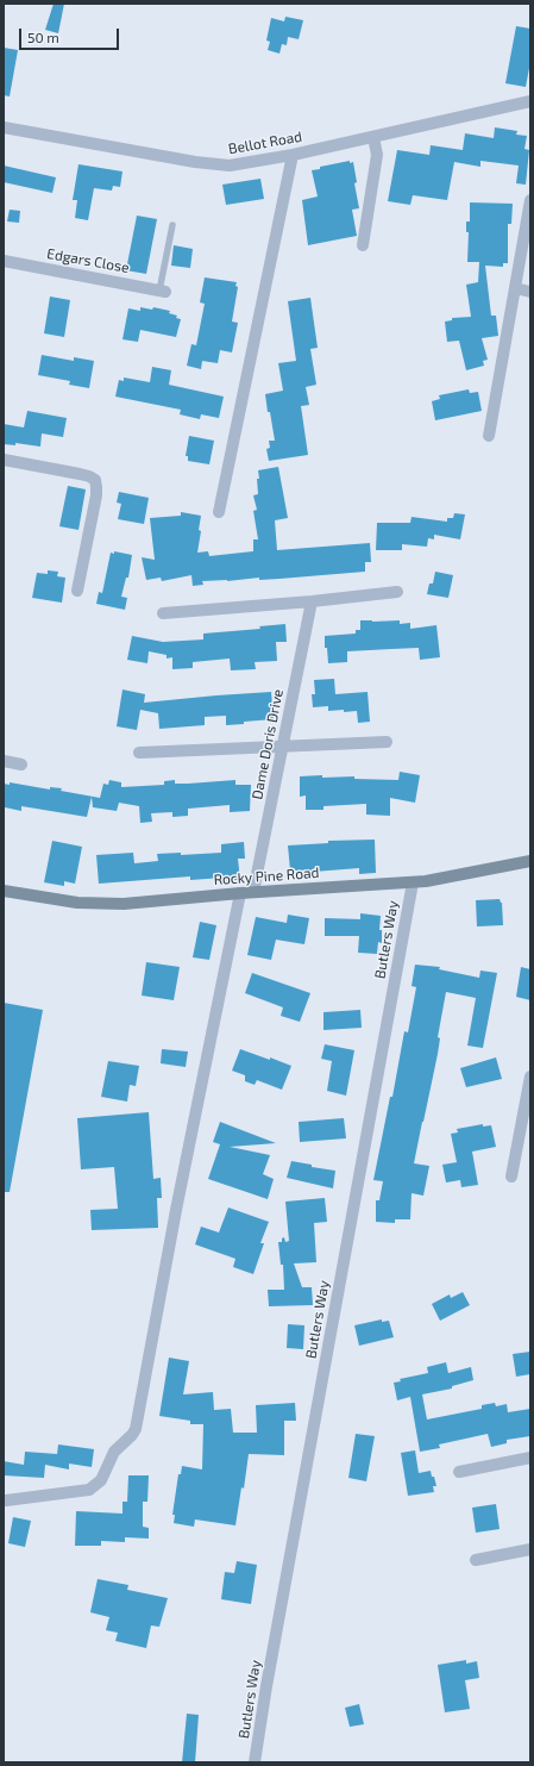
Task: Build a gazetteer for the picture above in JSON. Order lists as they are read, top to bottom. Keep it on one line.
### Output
{"streets":{"street":["Bellot Road","Edgars Close","Dame Doris Drive","Rocky Pine Road","Butlers Way"]},"crossings":[["Dame Doris Drive","Rocky Pine Road"],["Rocky Pine Road","Butlers Way"]],"scale_bar":"50 m"}
